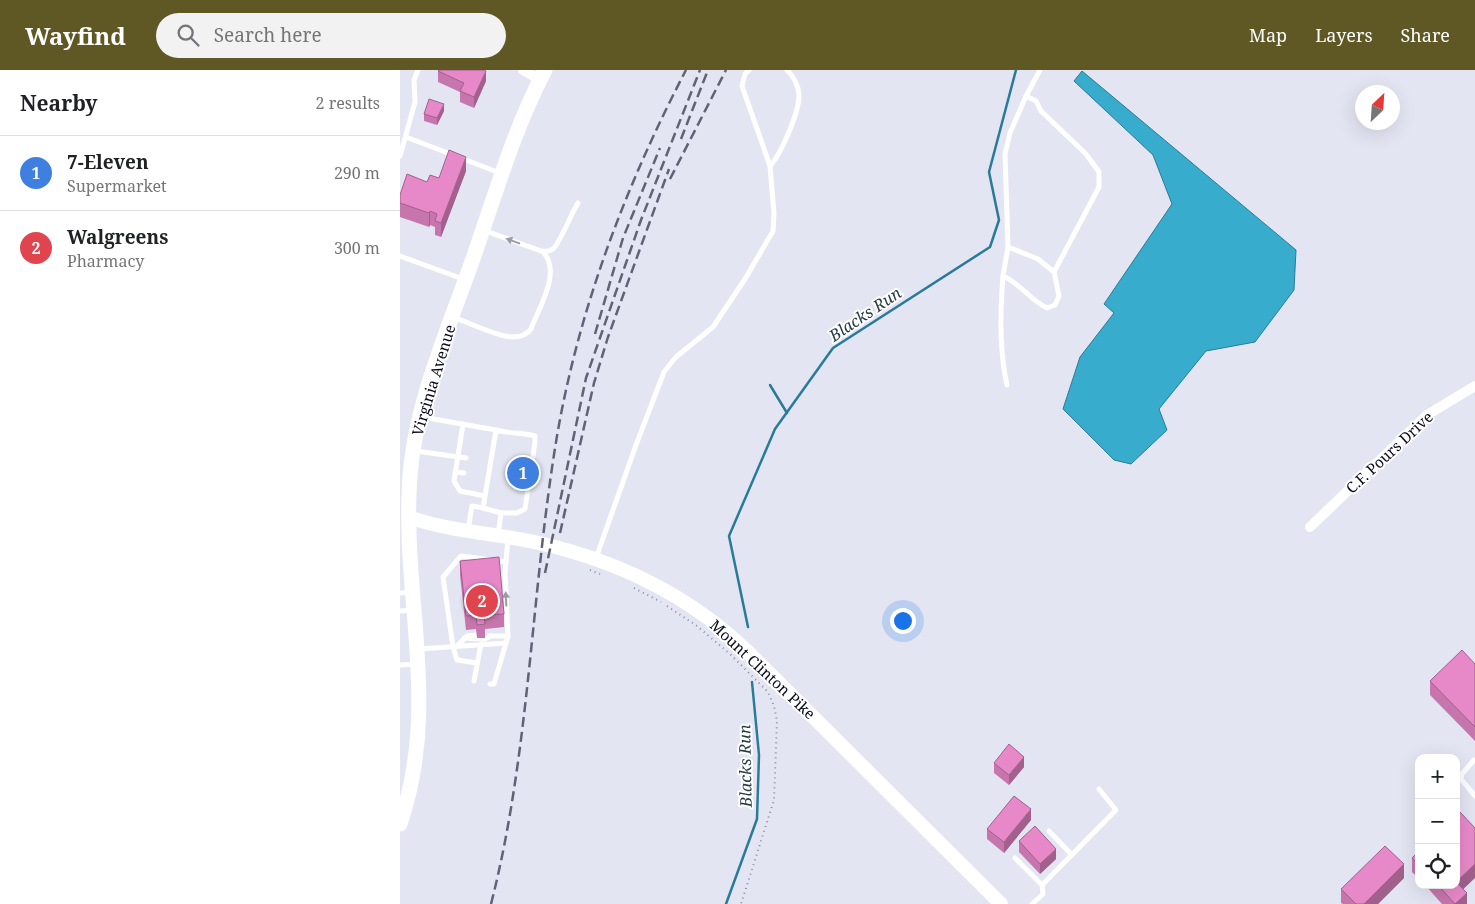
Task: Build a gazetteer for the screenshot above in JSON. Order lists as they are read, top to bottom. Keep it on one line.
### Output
{"streets":{"main road":["Virginia Avenue","Mount Clinton Pike"],"street":["C.F. Pours Drive"]},"crossings":[["Virginia Avenue","Mount Clinton Pike"]],"water":["Blacks Run"],"north":"top right","page":{"header":"Wayfind","search":"Search here","nav":["Map","Layers","Share"],"heading":["Nearby","2 results"],"list":[{"mark":"1","name":"7-Eleven","note":"Supermarket","value":"290 m"},{"mark":"2","name":"Walgreens","note":"Pharmacy","value":"300 m"}],"pins":["1","2"],"map_buttons":["+","−"]}}
